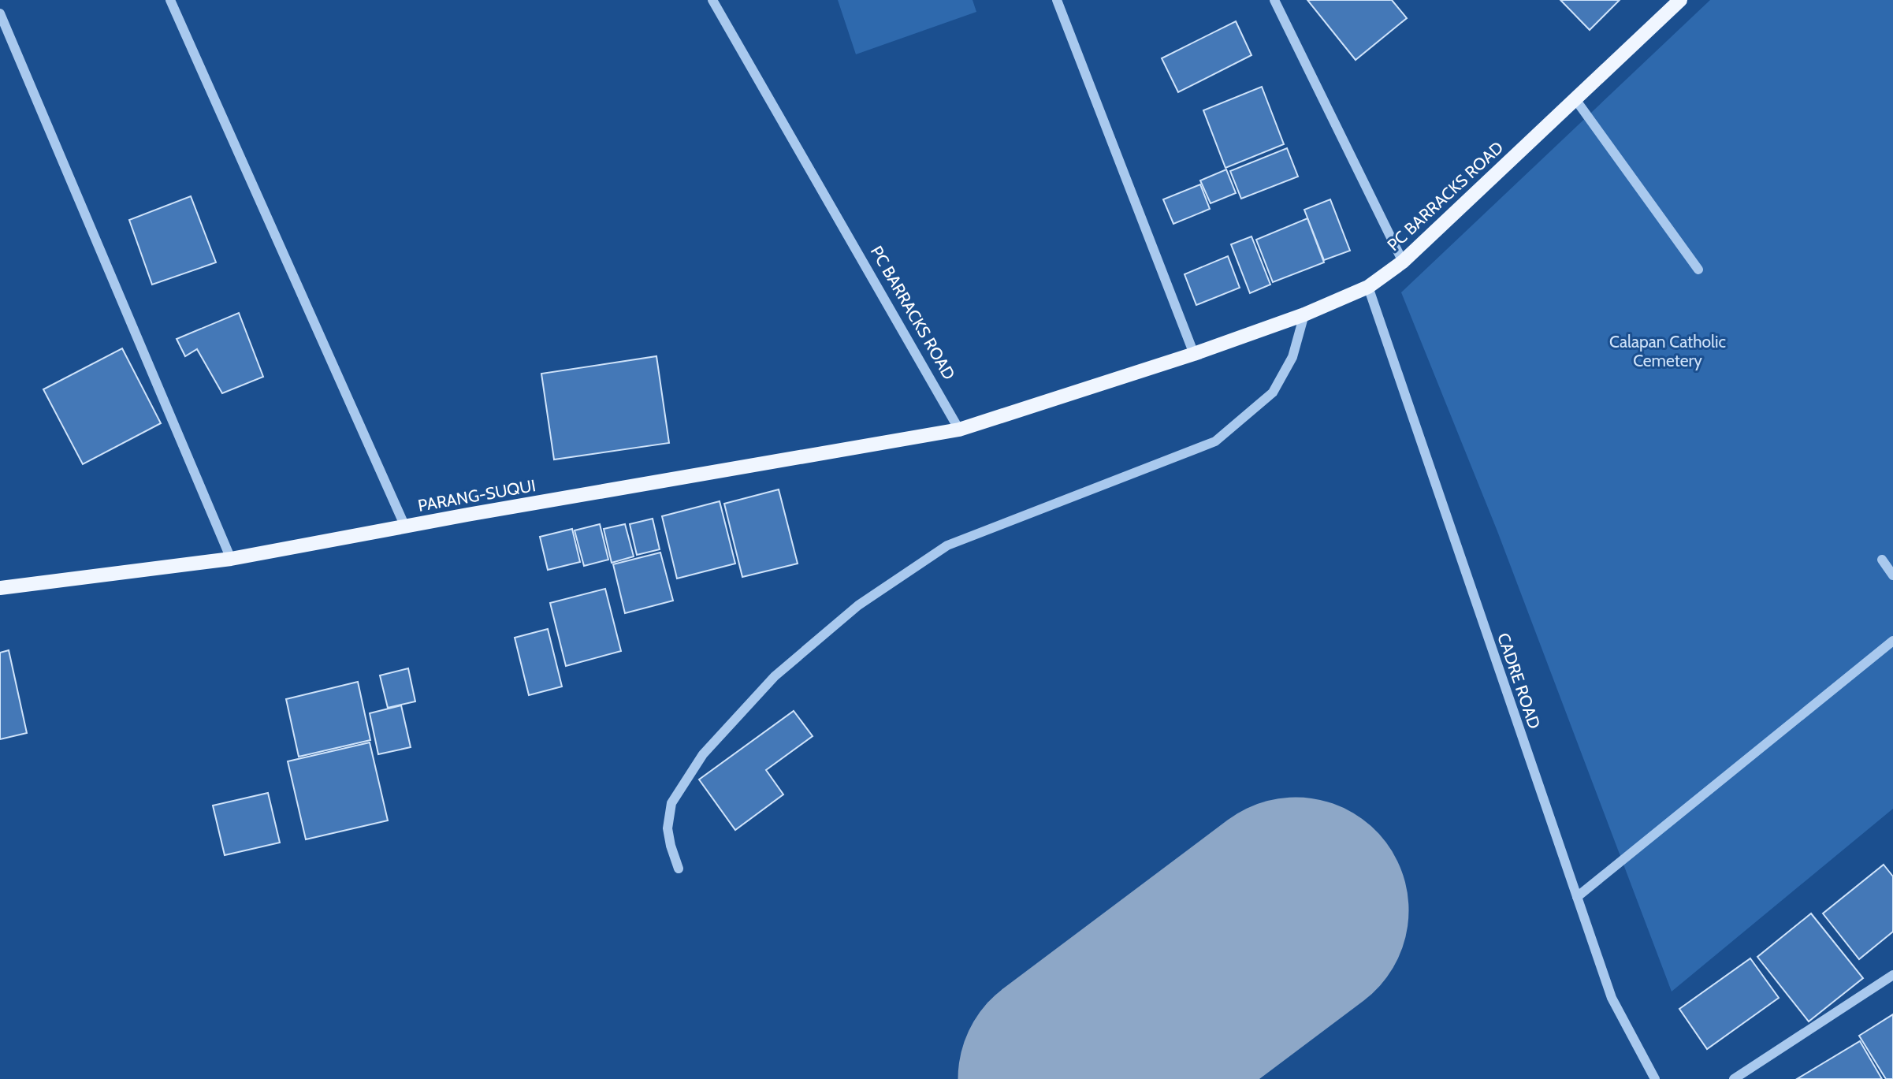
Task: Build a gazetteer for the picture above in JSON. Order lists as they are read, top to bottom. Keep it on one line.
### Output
{"streets":{"main road":["PC BARRACKS ROAD","PARANG-SUQUI"],"street":["CADRE ROAD"]},"crossings":[["PC BARRACKS ROAD","PARANG-SUQUI"],["PC BARRACKS ROAD","CADRE ROAD"]],"parks":["Calapan Catholic Cemetery"]}
